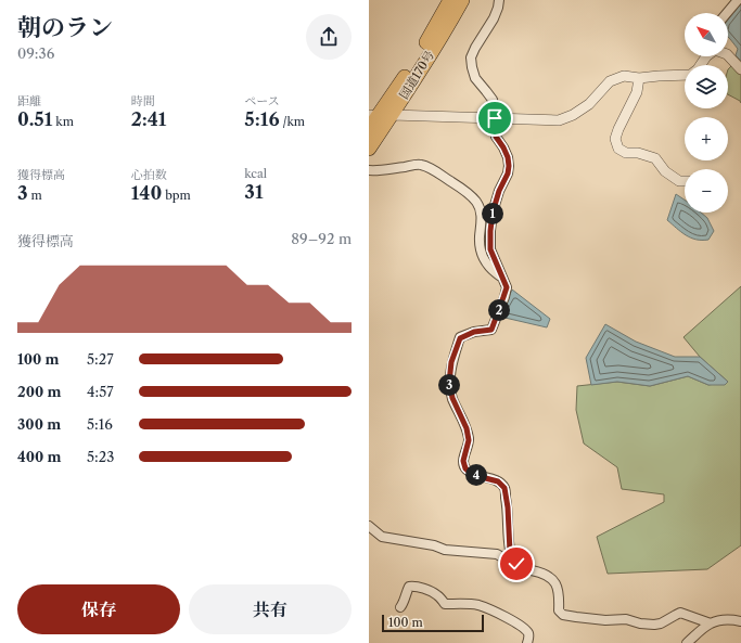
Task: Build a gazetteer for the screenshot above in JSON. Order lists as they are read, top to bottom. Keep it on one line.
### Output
{"streets":{"highway":["国道170号"]},"scale_bar":"100 m","north":"top left","page":{"heading":["朝のラン","09:36"],"map_buttons":["+","−"],"stats":[["距離","0.51 km"],["時間","2:41"],["ペース","5:16 /km"],["獲得標高","3 m"],["心拍数","140 bpm"],["kcal","31"]],"pins":["1","2","3","4"],"chart":["獲得標高","89–92 m"],"list":[{"name":"100 m","note":"5:27"},{"name":"200 m","note":"4:57"},{"name":"300 m","note":"5:16"},{"name":"400 m","note":"5:23"}],"buttons":["保存","共有"],"scale":"100 m"}}
